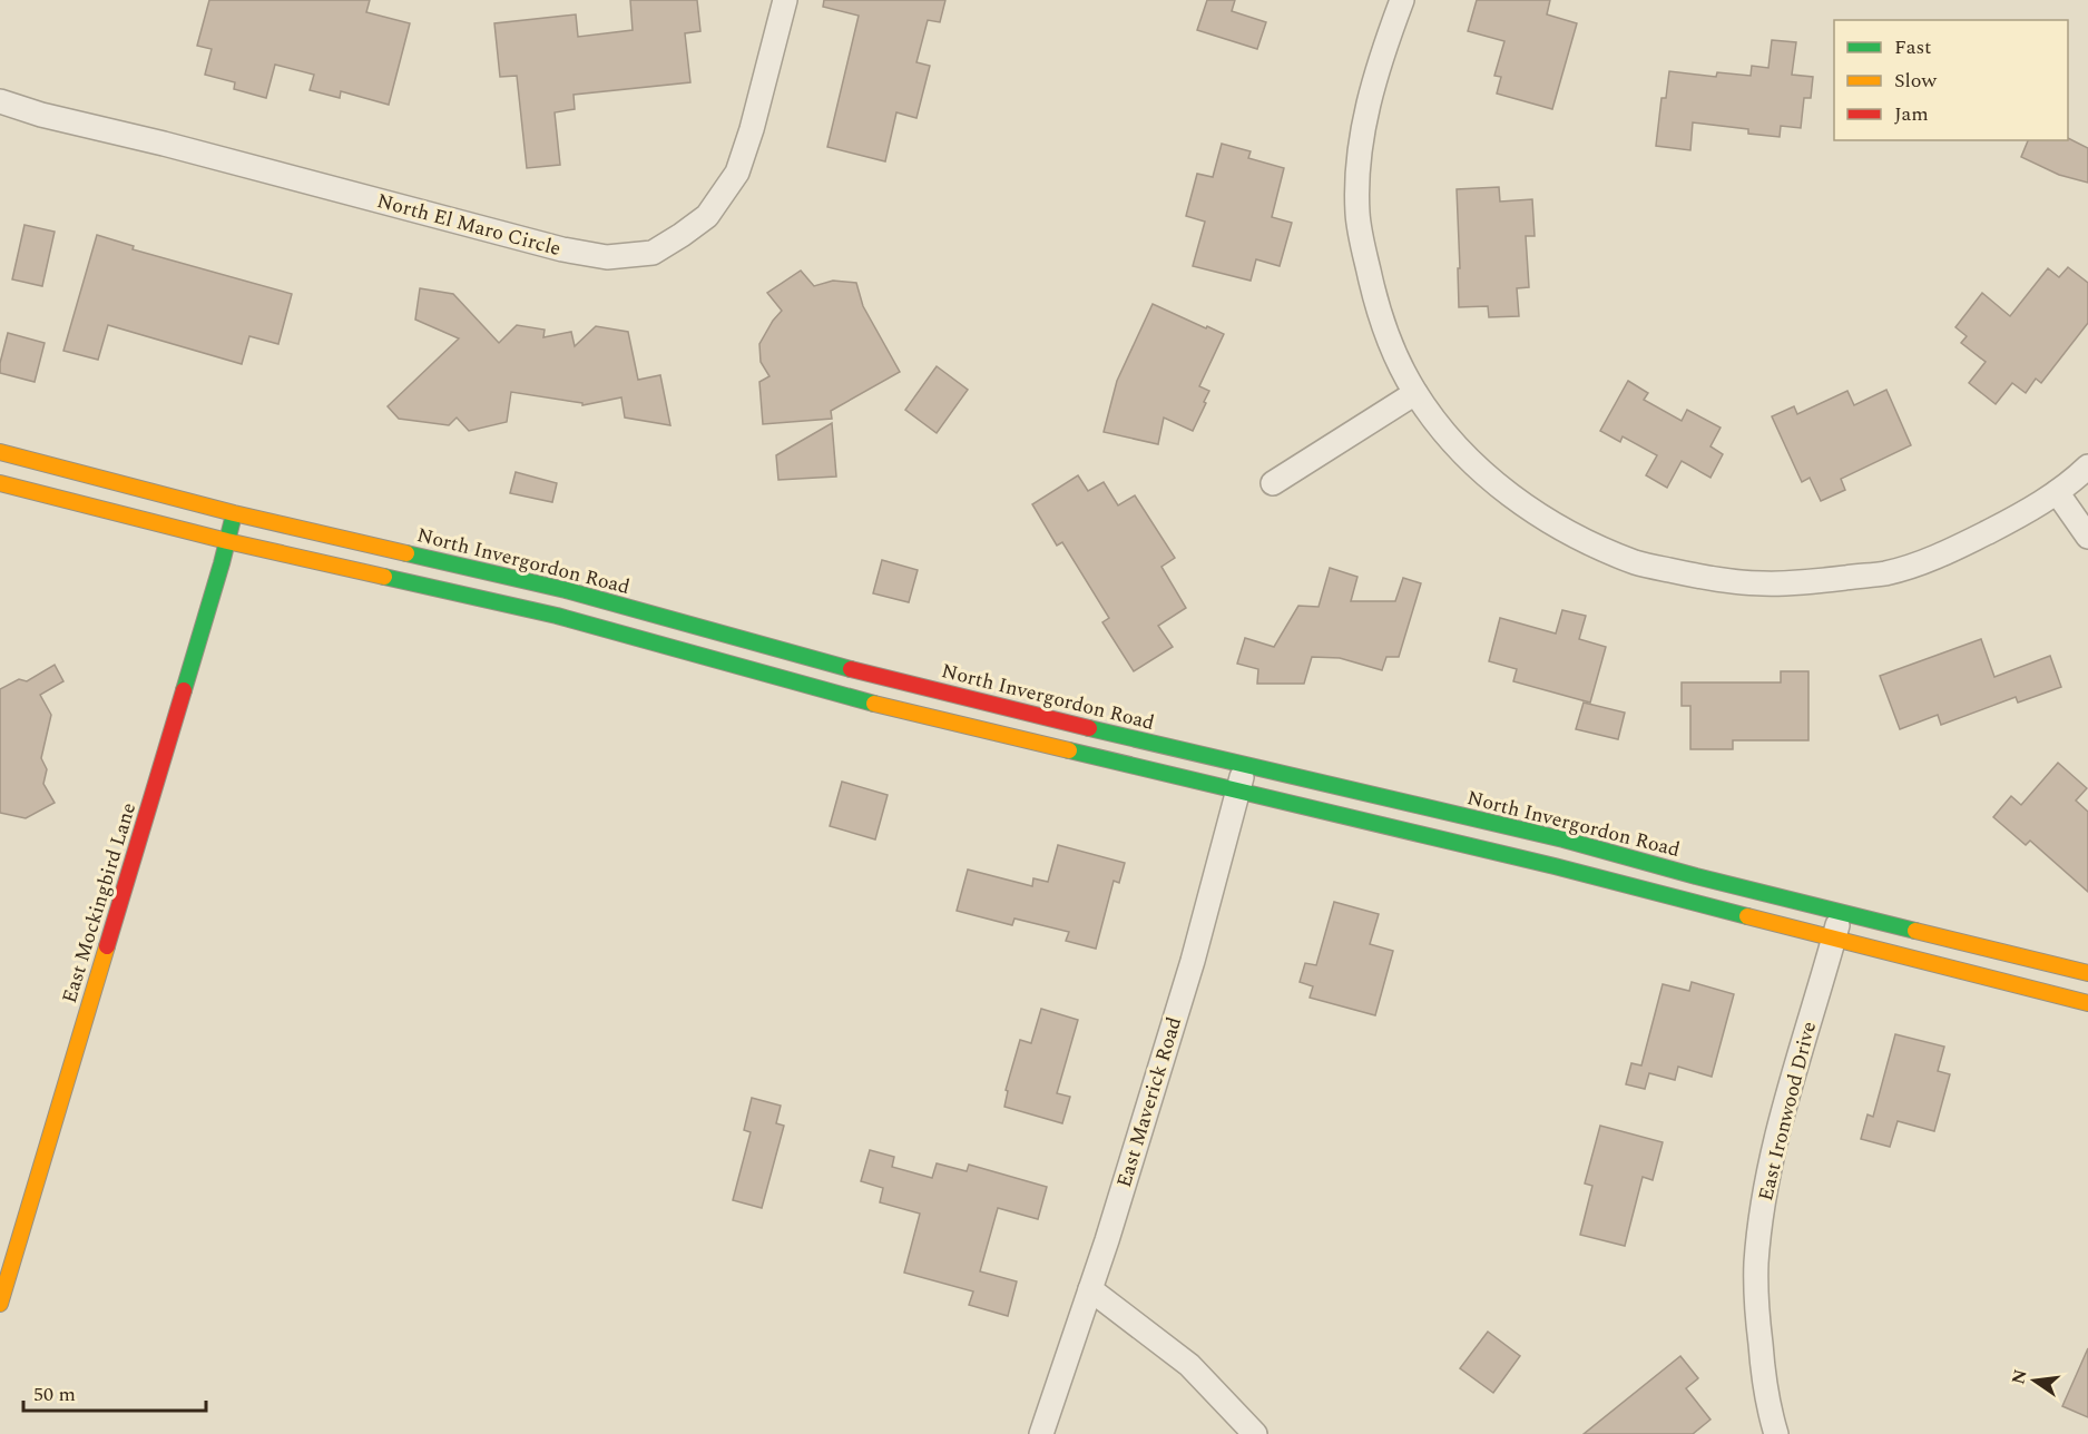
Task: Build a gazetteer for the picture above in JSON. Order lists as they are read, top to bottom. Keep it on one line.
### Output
{"streets":{"street":["North El Maro Circle","North Invergordon Road","East Mockingbird Lane","East Maverick Road","East Ironwood Drive"]},"crossings":[["North Invergordon Road","East Mockingbird Lane"],["North Invergordon Road","East Maverick Road"],["North Invergordon Road","East Ironwood Drive"]],"legend":["Fast","Slow","Jam"],"scale_bar":"50 m","north":"left"}
